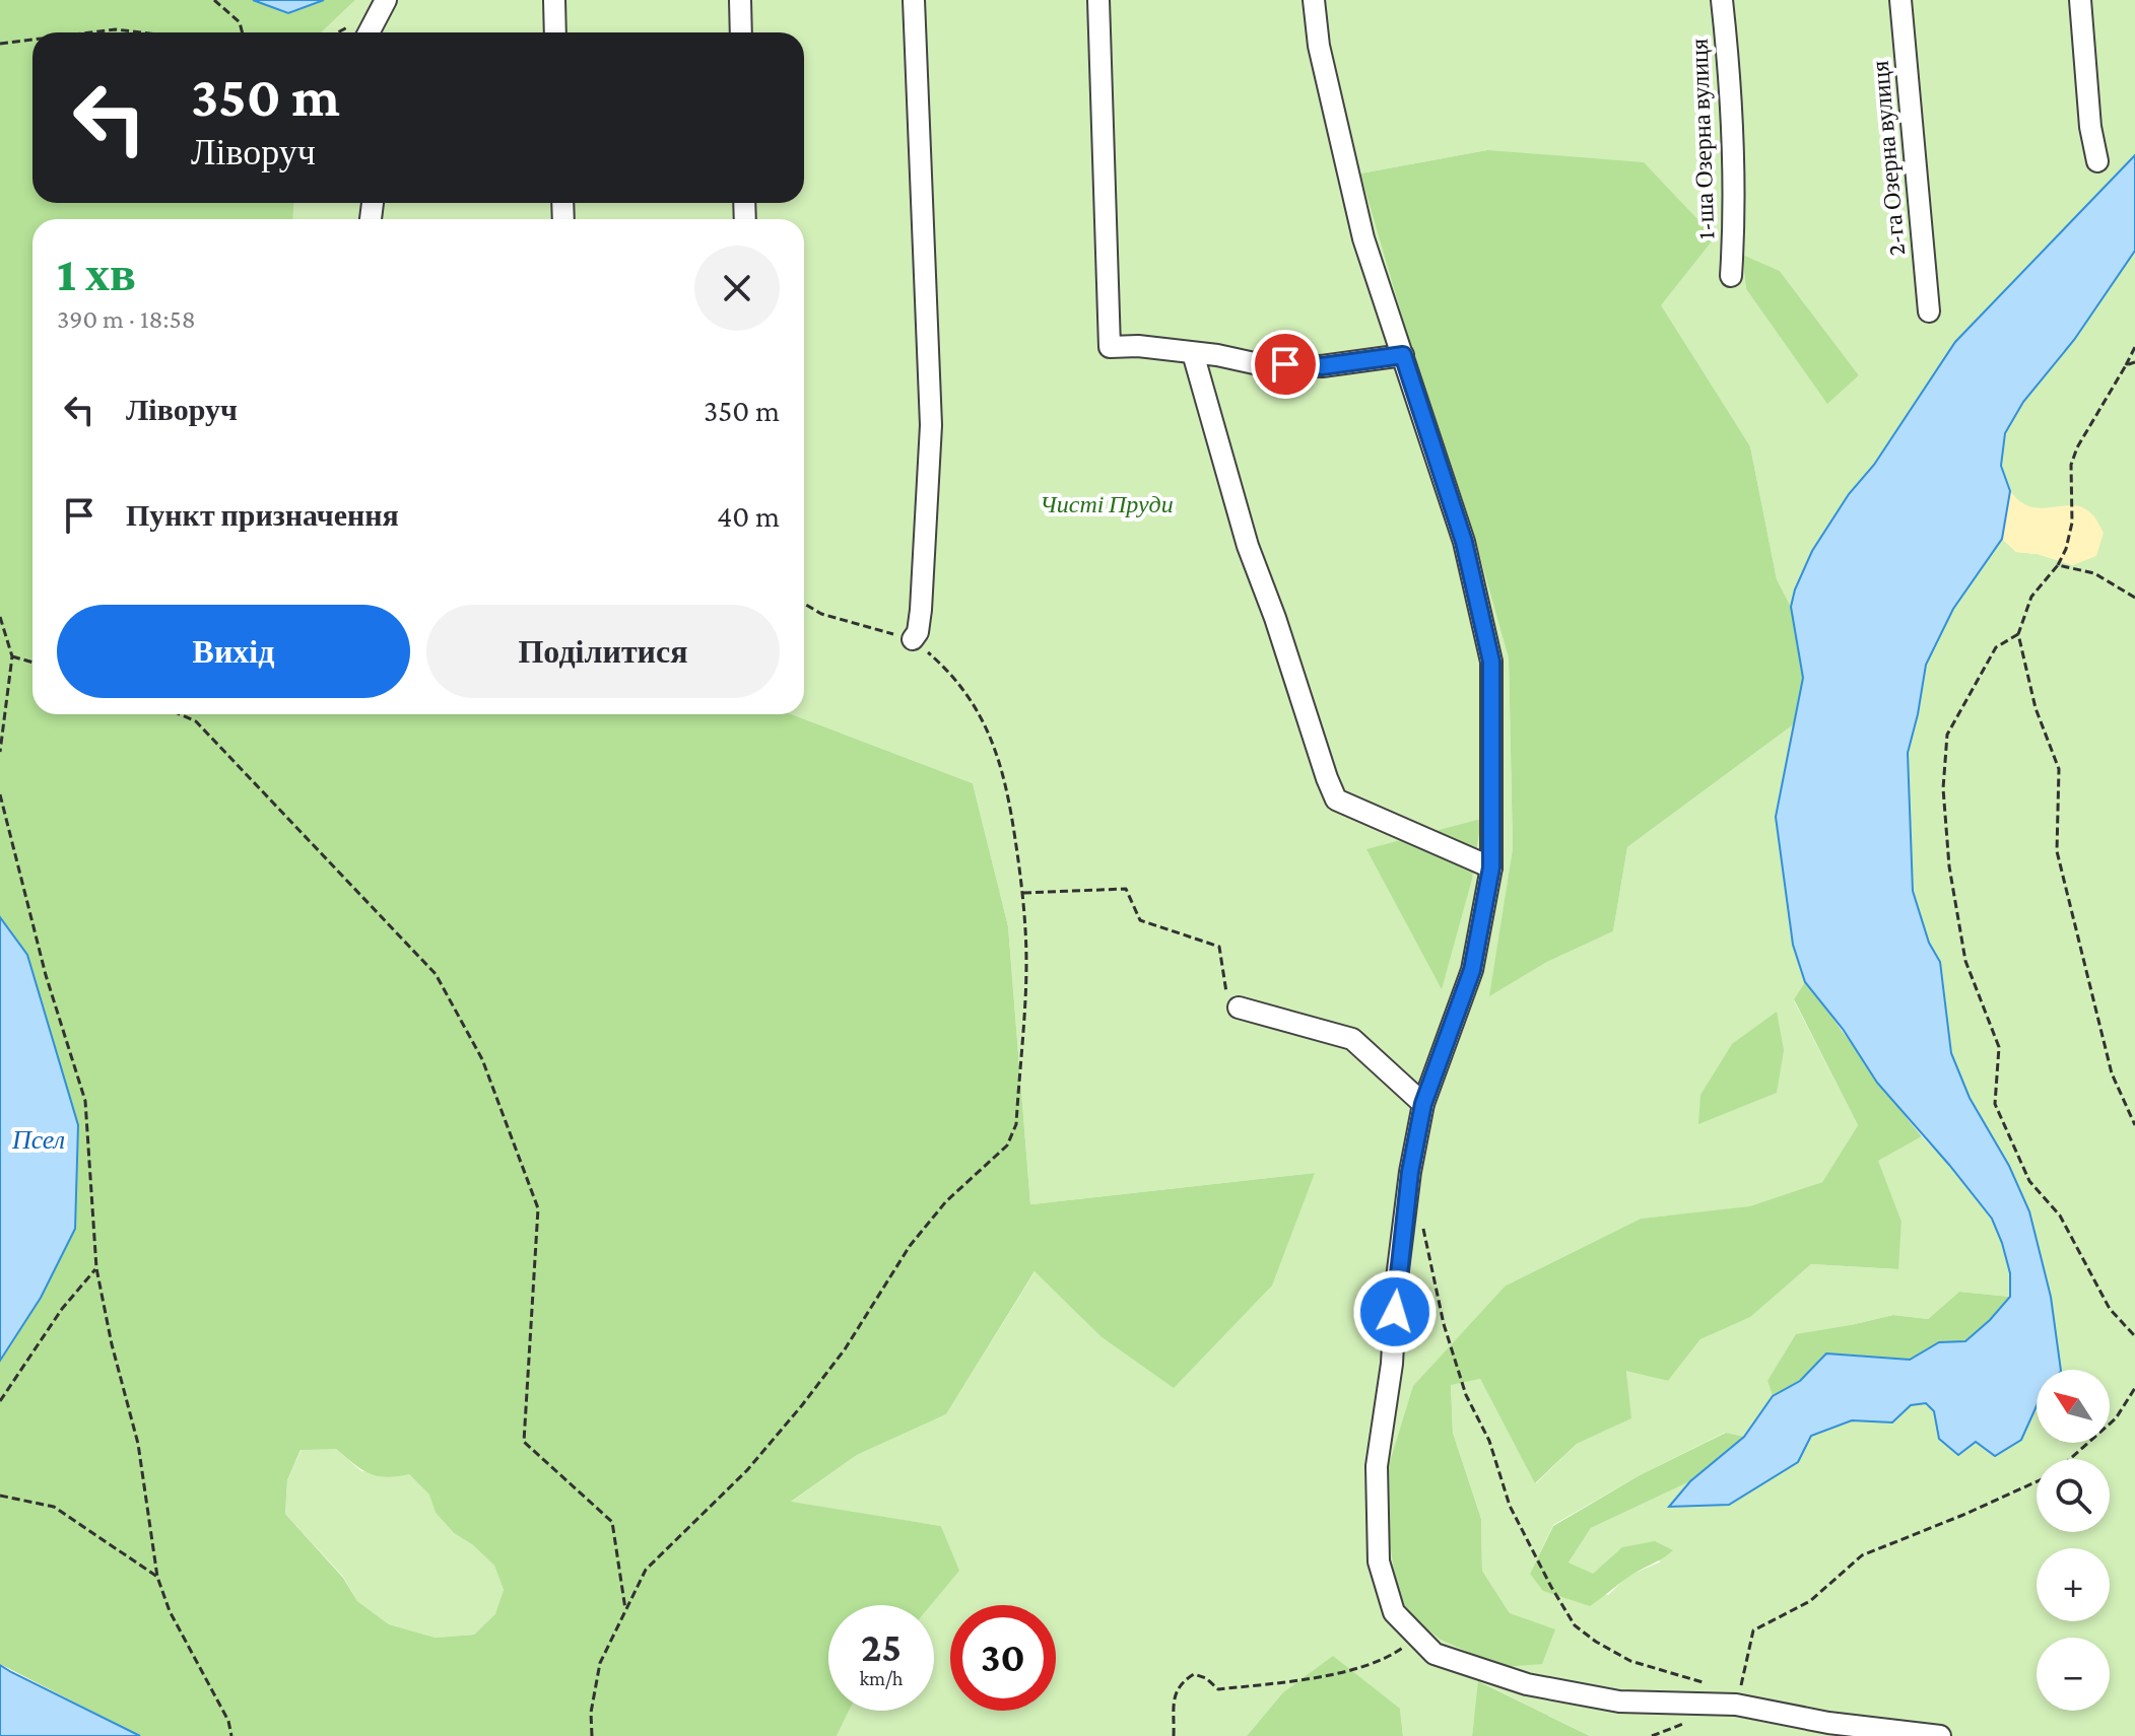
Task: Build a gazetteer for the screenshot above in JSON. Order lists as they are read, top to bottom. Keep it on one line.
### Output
{"streets":{"street":["1-ша Озерна вулиця","2-га Озерна вулиця"]},"water":["Псел"],"parks":["Чисті Пруди"],"north":"top left","page":{"turn":["350 m","Ліворуч"],"heading":["1 хв","390 m · 18:58"],"list":[{"name":"Ліворуч","value":"350 m"},{"name":"Пункт призначення","value":"40 m"}],"buttons":["Вихід","Поділитися"],"map_buttons":["+","−"],"speed":"25 km/h","limit":"30"}}
